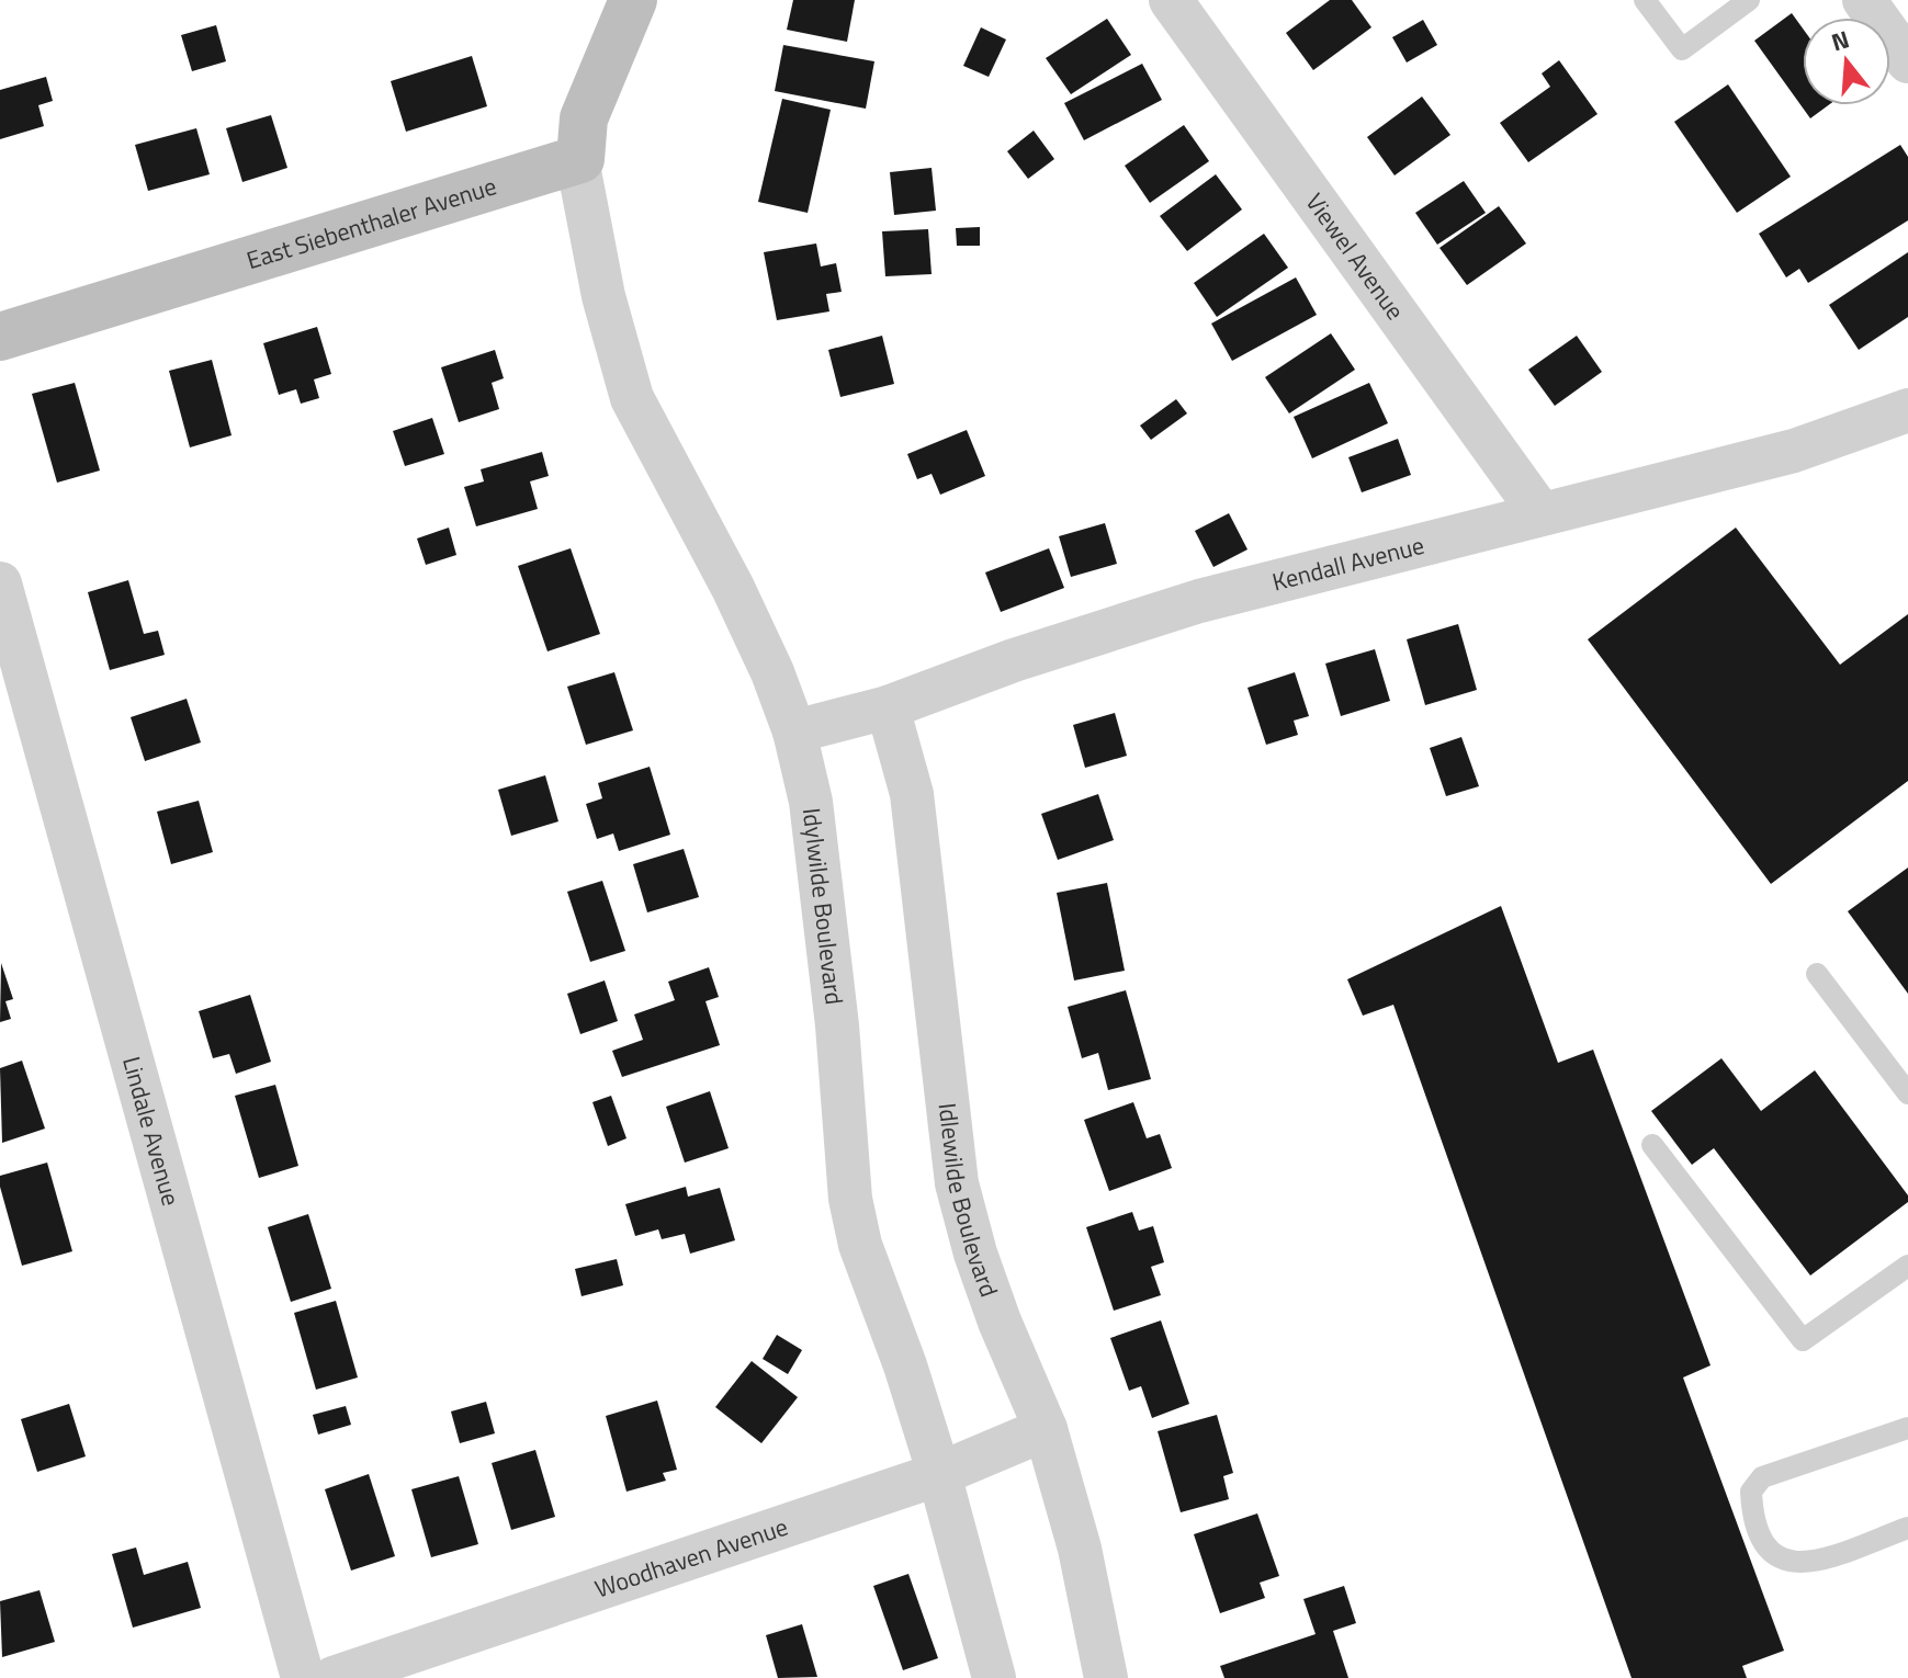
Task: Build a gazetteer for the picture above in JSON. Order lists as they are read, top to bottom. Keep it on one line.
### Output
{"streets":{"main road":["East Siebenthaler Avenue"],"street":["Viewel Avenue","Kendall Avenue","Idylwilde Boulevard","Lindale Avenue","Idlewilde Boulevard","Woodhaven Avenue"]},"crossings":[["East Siebenthaler Avenue","Idylwilde Boulevard"],["Viewel Avenue","Kendall Avenue"],["Kendall Avenue","Idylwilde Boulevard"],["Kendall Avenue","Idlewilde Boulevard"],["Idylwilde Boulevard","Woodhaven Avenue"],["Idlewilde Boulevard","Woodhaven Avenue"]],"north":"top"}
